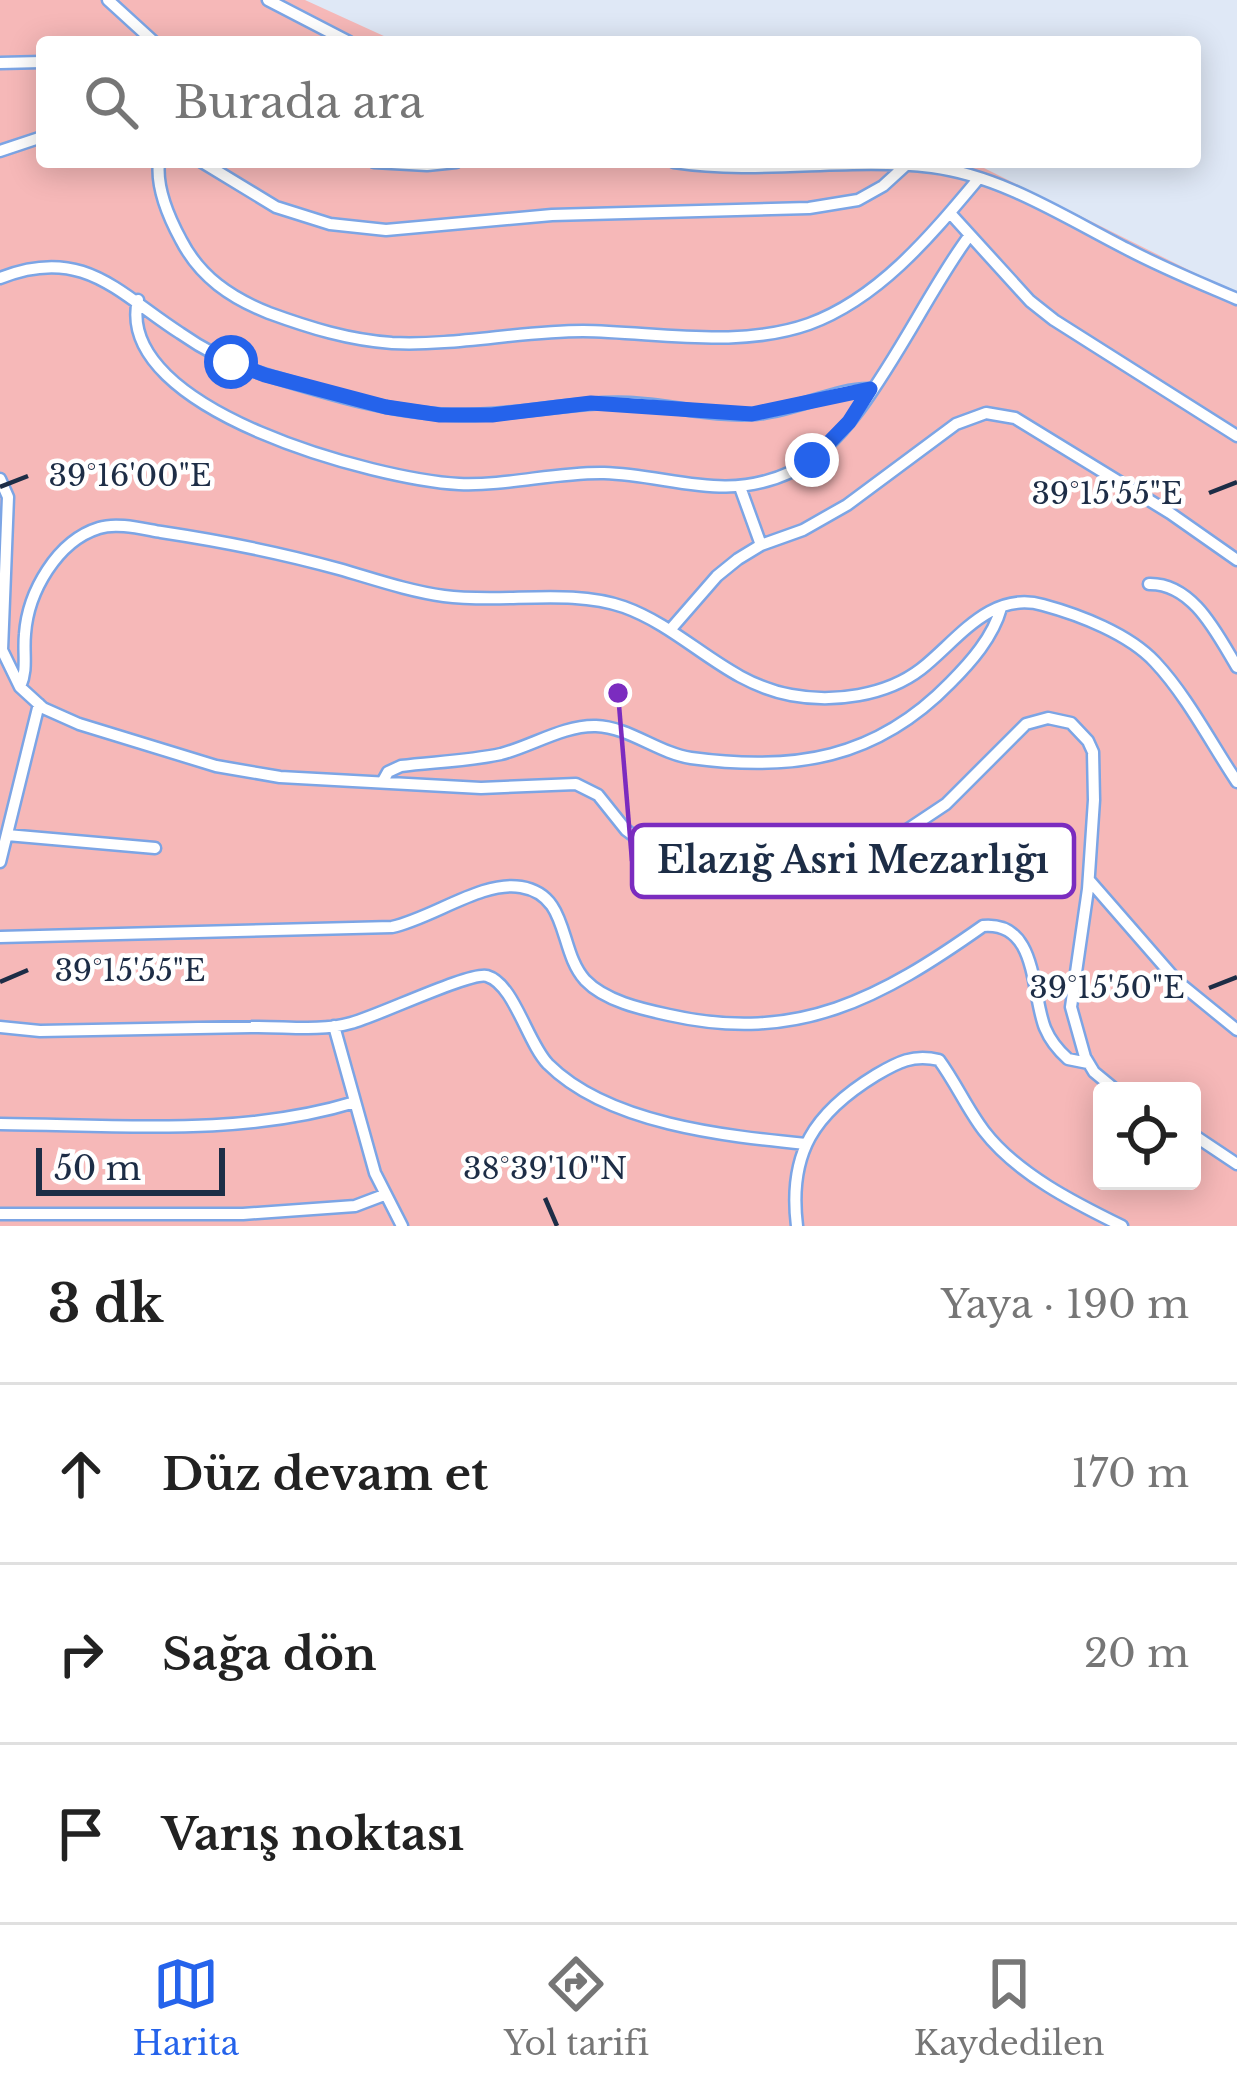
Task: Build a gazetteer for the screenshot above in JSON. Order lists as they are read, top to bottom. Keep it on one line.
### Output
{"places":["Elazığ Asri Mezarlığı"],"scale_bar":"50 m","page":{"search":"Burada ara","scale":"50 m","heading":["3 dk","Yaya · 190 m"],"list":[["Düz devam et","170 m"],["Sağa dön","20 m"],"Varış noktası"],"nav":["Harita","Yol tarifi","Kaydedilen"]},"coordinates":["39°16'00\"E","39°15'55\"E","39°15'50\"E","38°39'10\"N"]}
